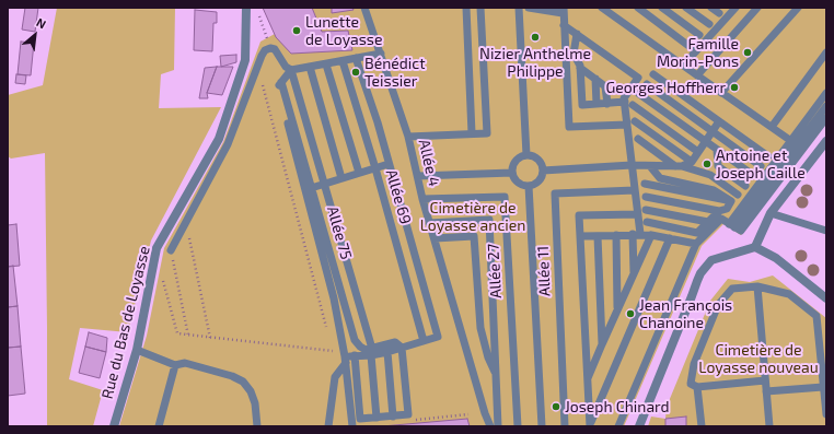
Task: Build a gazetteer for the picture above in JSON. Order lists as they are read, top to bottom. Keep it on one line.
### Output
{"streets":{"street":["Rue du Bas de Loyasse"],"lane":["Allée 4","Allée 69","Allée 75","Allée 27","Allée 11"]},"crossings":[["Allée 4","Allée 27"]],"parks":["Cimetière de Loyasse ancien","Cimetière de Loyasse nouveau"],"places":["Lunette de Loyasse","Nizier Anthelme Philippe","Famille Morin-Pons","Bénédict Teissier","Georges Hoffherr","Antoine et Joseph Caille","Jean François Chanoine","Joseph Chinard"],"north":"top right"}
